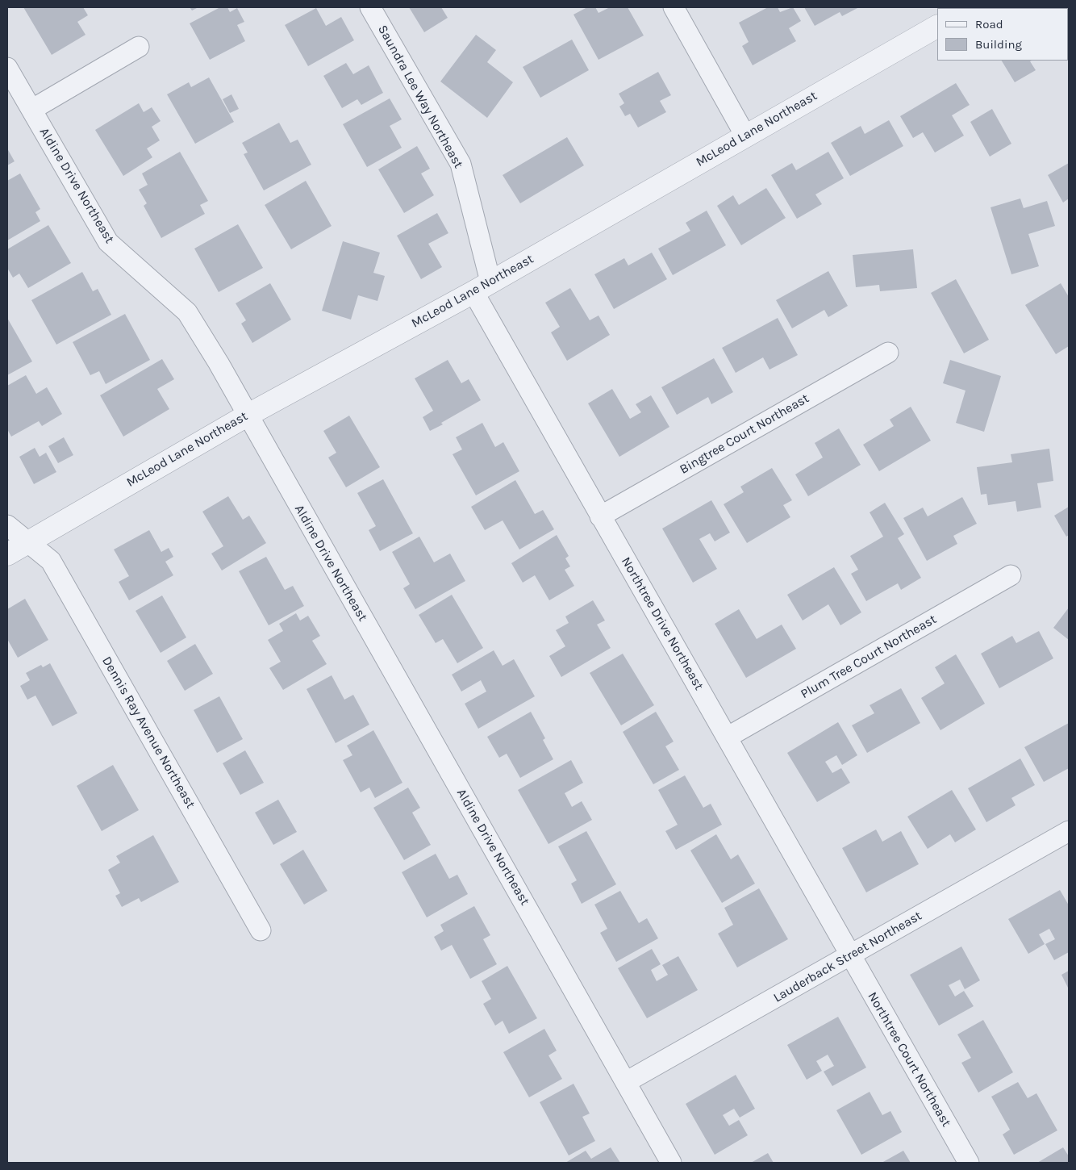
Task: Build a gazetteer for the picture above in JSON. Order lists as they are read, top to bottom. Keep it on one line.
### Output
{"streets":{"street":["Saundra Lee Way Northeast","McLeod Lane Northeast","Aldine Drive Northeast","Bingtree Court Northeast","Northtree Drive Northeast","Plum Tree Court Northeast","Dennis Ray Avenue Northeast","Lauderback Street Northeast","Northtree Court Northeast"]},"crossings":[["Saundra Lee Way Northeast","McLeod Lane Northeast"],["Saundra Lee Way Northeast","Northtree Drive Northeast"],["McLeod Lane Northeast","Aldine Drive Northeast"],["McLeod Lane Northeast","Northtree Drive Northeast"],["McLeod Lane Northeast","Dennis Ray Avenue Northeast"],["Aldine Drive Northeast","Lauderback Street Northeast"],["Bingtree Court Northeast","Northtree Drive Northeast"],["Northtree Drive Northeast","Plum Tree Court Northeast"],["Northtree Drive Northeast","Lauderback Street Northeast"],["Northtree Drive Northeast","Northtree Court Northeast"],["Lauderback Street Northeast","Northtree Court Northeast"]],"legend":["Road","Building"]}
